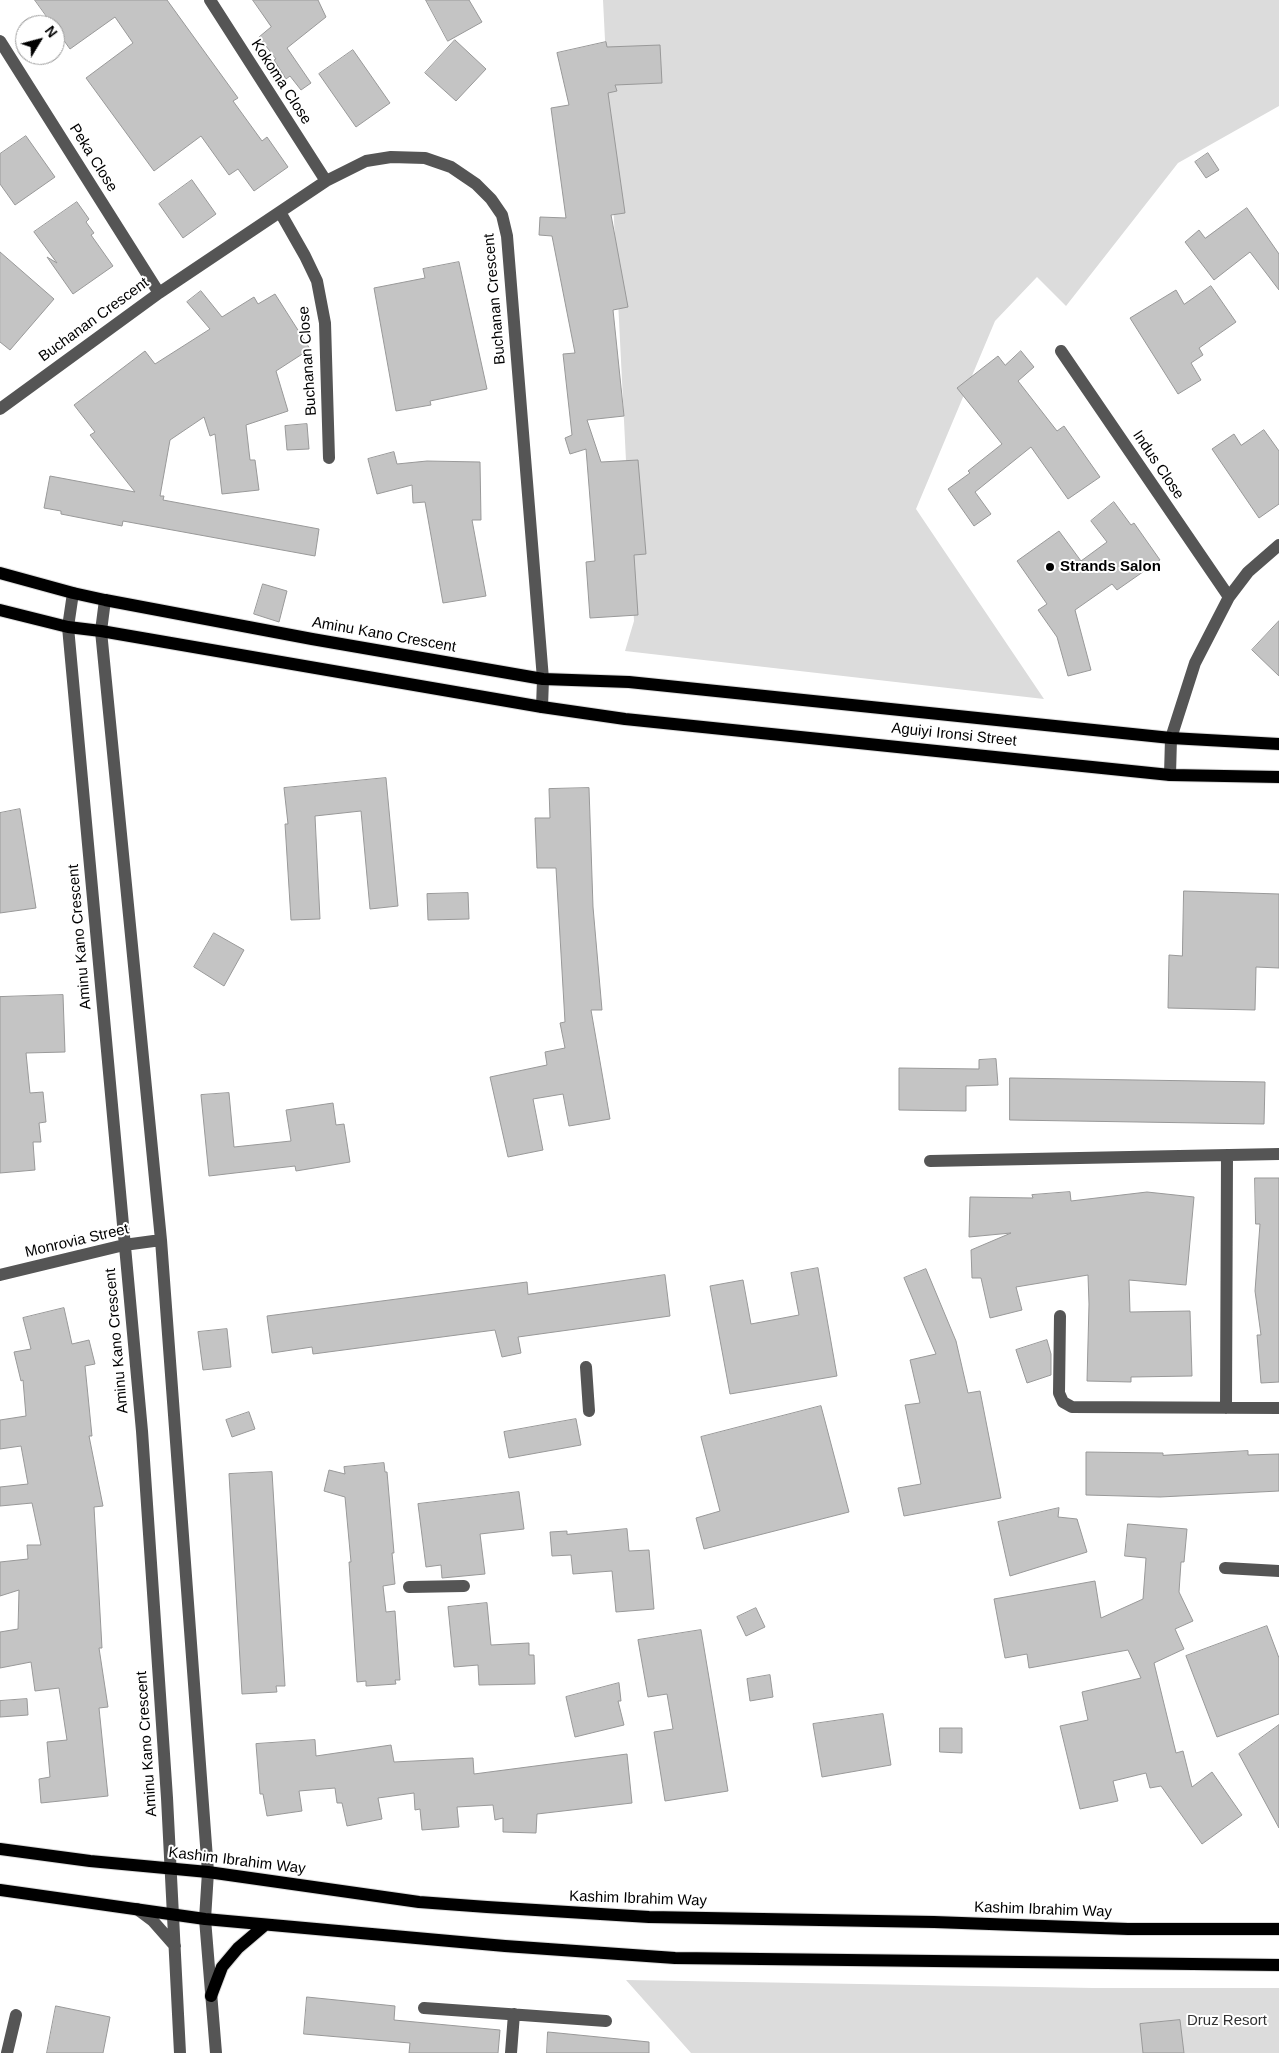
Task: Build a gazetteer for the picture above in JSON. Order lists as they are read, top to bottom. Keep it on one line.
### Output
{"streets":{"main road":["Aminu Kano Crescent","Aguiyi Ironsi Street","Kashim Ibrahim Way"],"street":["Kokoma Close","Peka Close","Buchanan Crescent","Buchanan Close","Indus Close","Monrovia Street"]},"crossings":[["Kokoma Close","Buchanan Crescent"],["Peka Close","Buchanan Crescent"],["Buchanan Crescent","Buchanan Close"],["Buchanan Crescent","Aminu Kano Crescent"],["Buchanan Crescent","Aguiyi Ironsi Street"],["Aminu Kano Crescent","Aguiyi Ironsi Street"],["Aminu Kano Crescent","Monrovia Street"],["Aminu Kano Crescent","Kashim Ibrahim Way"]],"parks":["Druz Resort"],"places":["Strands Salon"],"north":"top right"}
